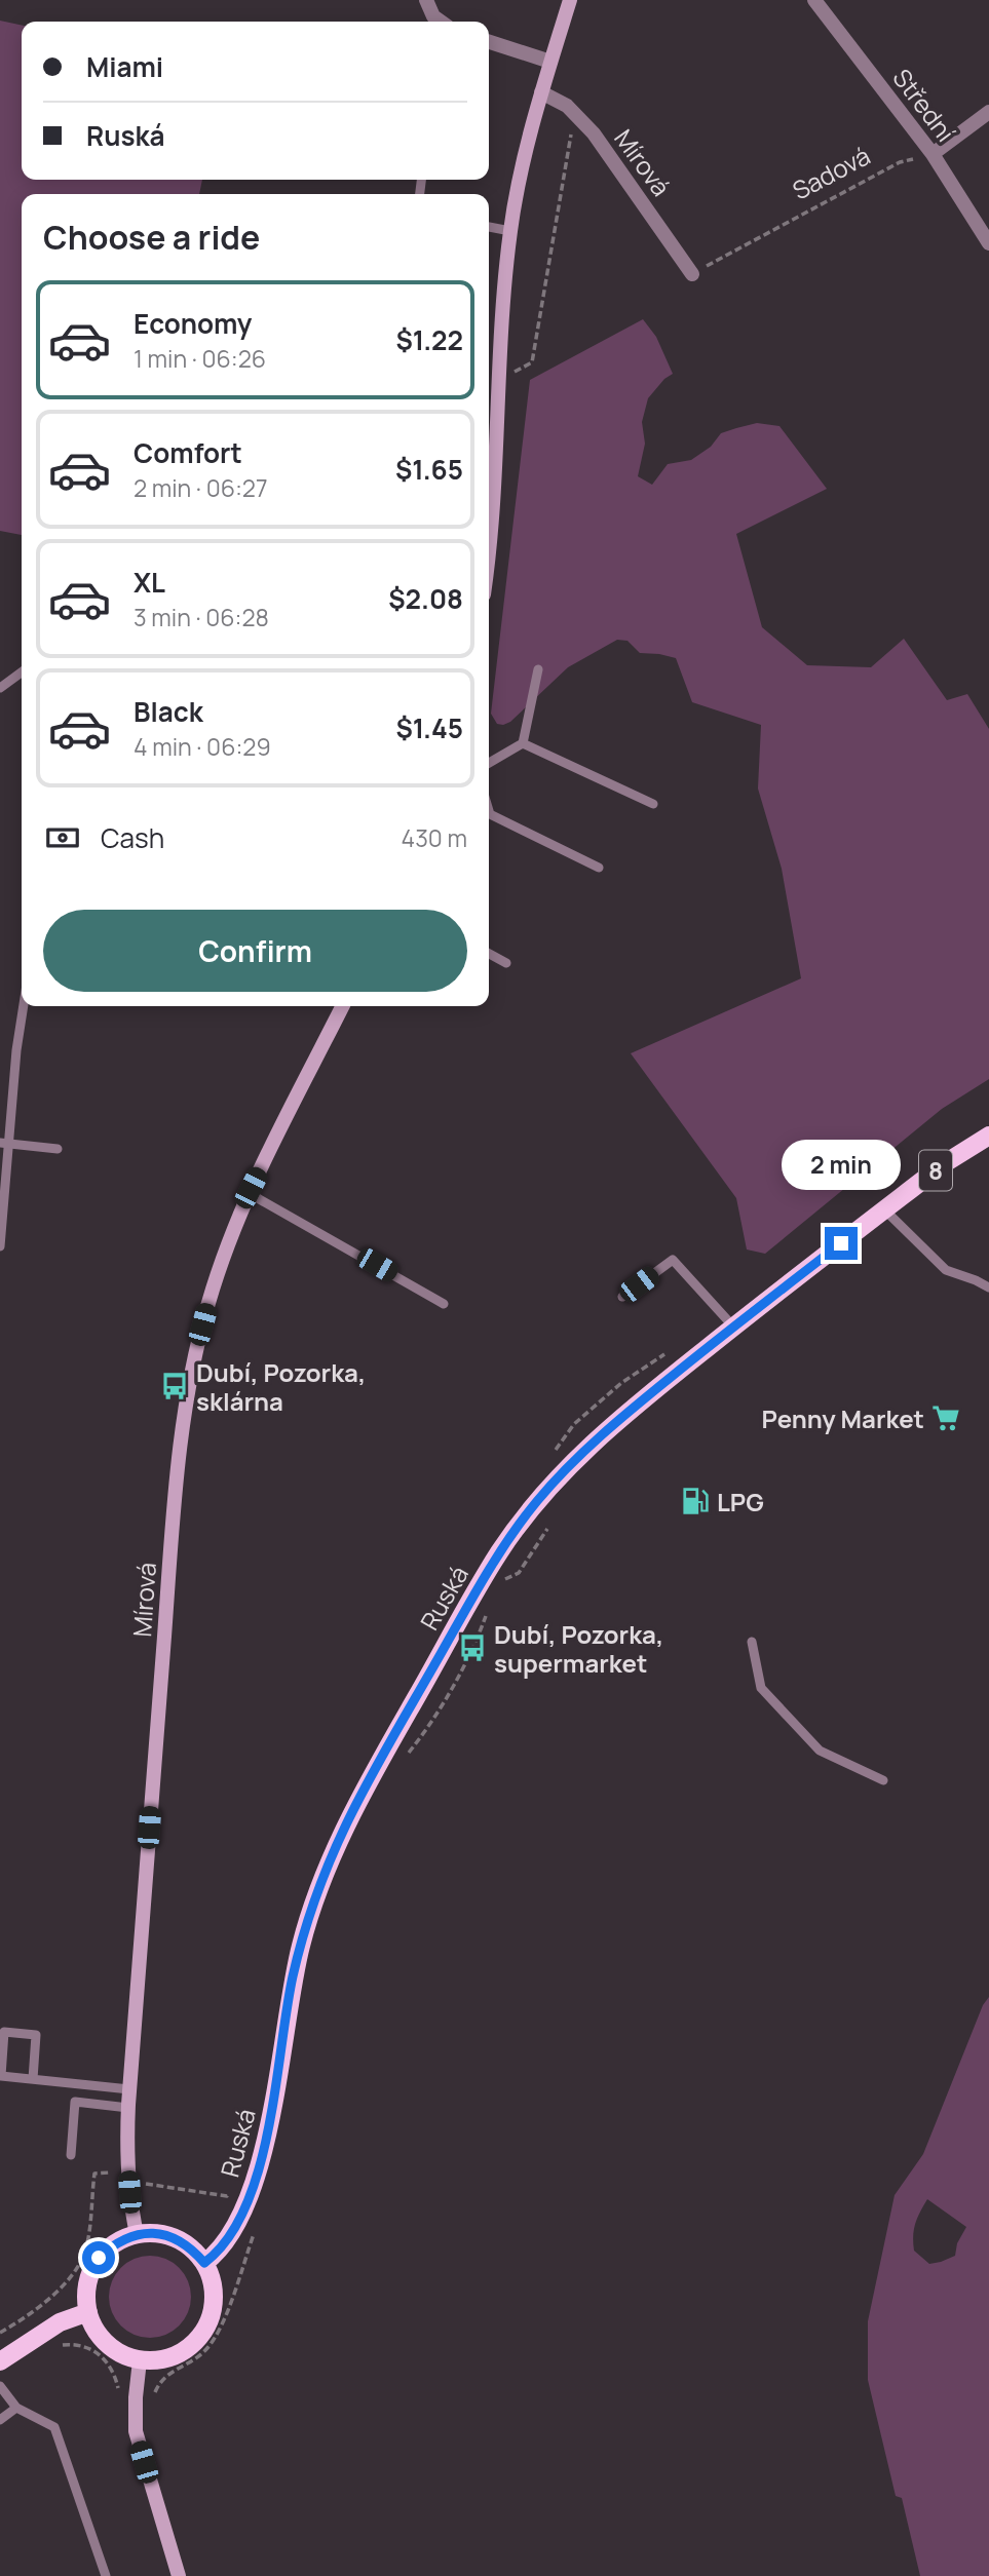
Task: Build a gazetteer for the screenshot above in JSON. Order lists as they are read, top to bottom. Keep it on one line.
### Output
{"streets":{"main road":["8","Ruská"],"street":["Střední","Mírová"],"path":["Sadová"]},"crossings":[["Střední","Sadová"],["Mírová","Sadová"],["Mírová","Ruská"]],"places":{"bus stop":["Dubí, Pozorka, sklárna","Dubí, Pozorka, supermarket"],"supermarket":["Penny Market"],"fuel station":["LPG"]},"page":{"banner":["Miami","Ruská"],"heading":"Choose a ride","list":[{"name":"Economy","note":"1 min · 06:26","value":"$1.22"},{"name":"Comfort","note":"2 min · 06:27","value":"$1.65"},{"name":"XL","note":"3 min · 06:28","value":"$2.08"},{"name":"Black","note":"4 min · 06:29","value":"$1.45"}],"pay":["Cash","430 m"],"buttons":"Confirm","bubble":"2 min"}}
